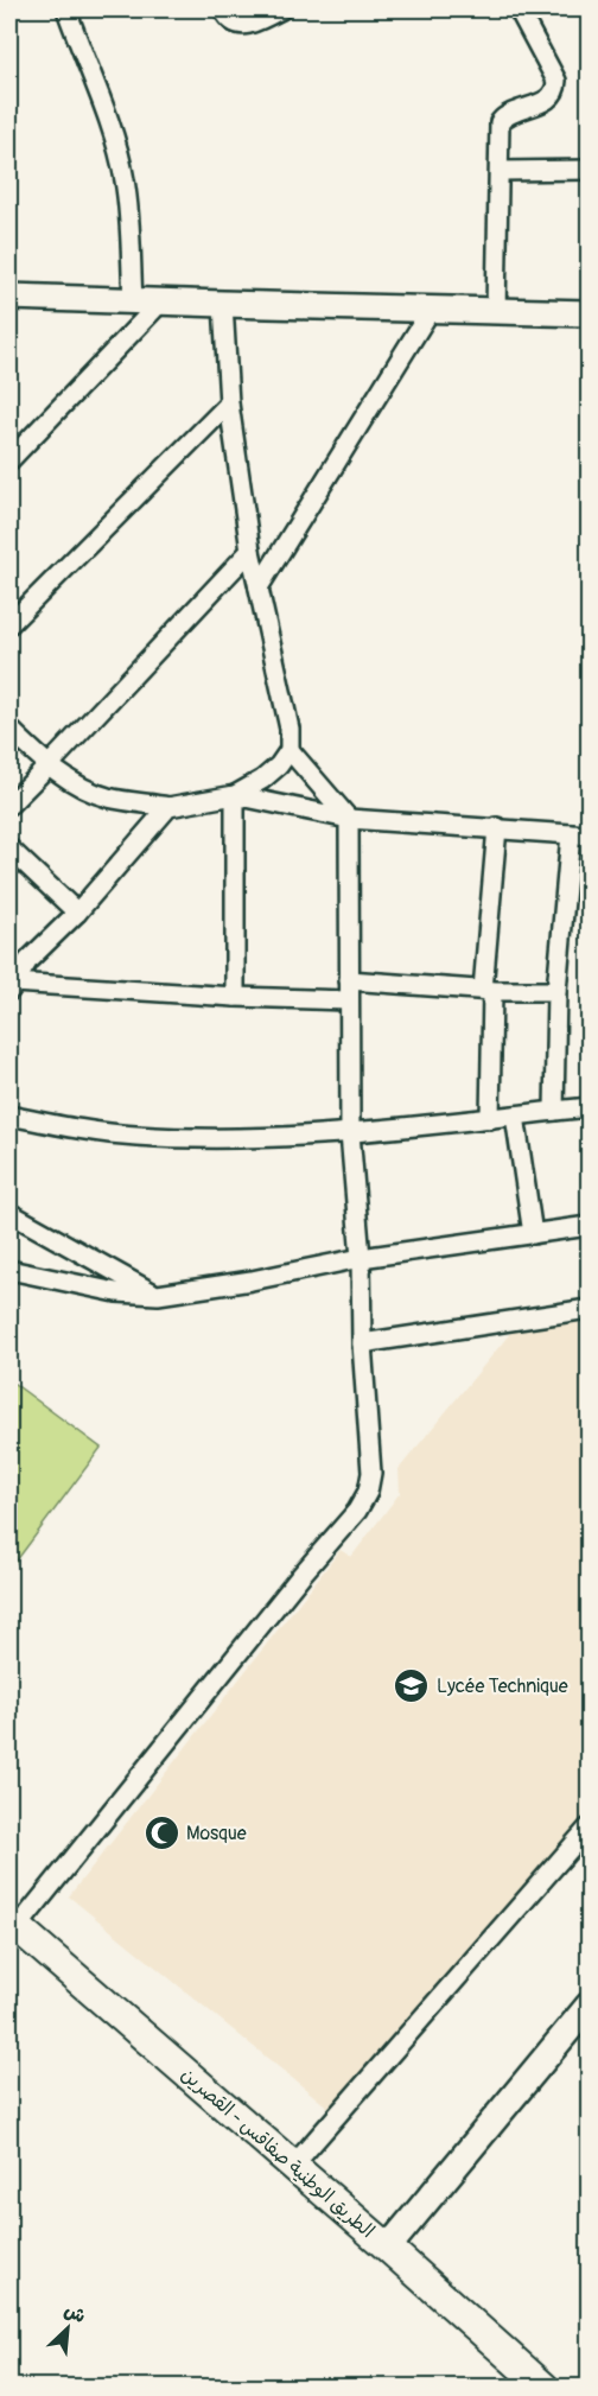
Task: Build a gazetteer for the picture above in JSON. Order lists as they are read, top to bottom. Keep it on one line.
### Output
{"streets":{"main road":["الطريق الوطنية صفاقس - القصرين"]},"places":{"school or university":["Lycée Technique"],"mosque":["Mosque"]},"north":"top right"}
